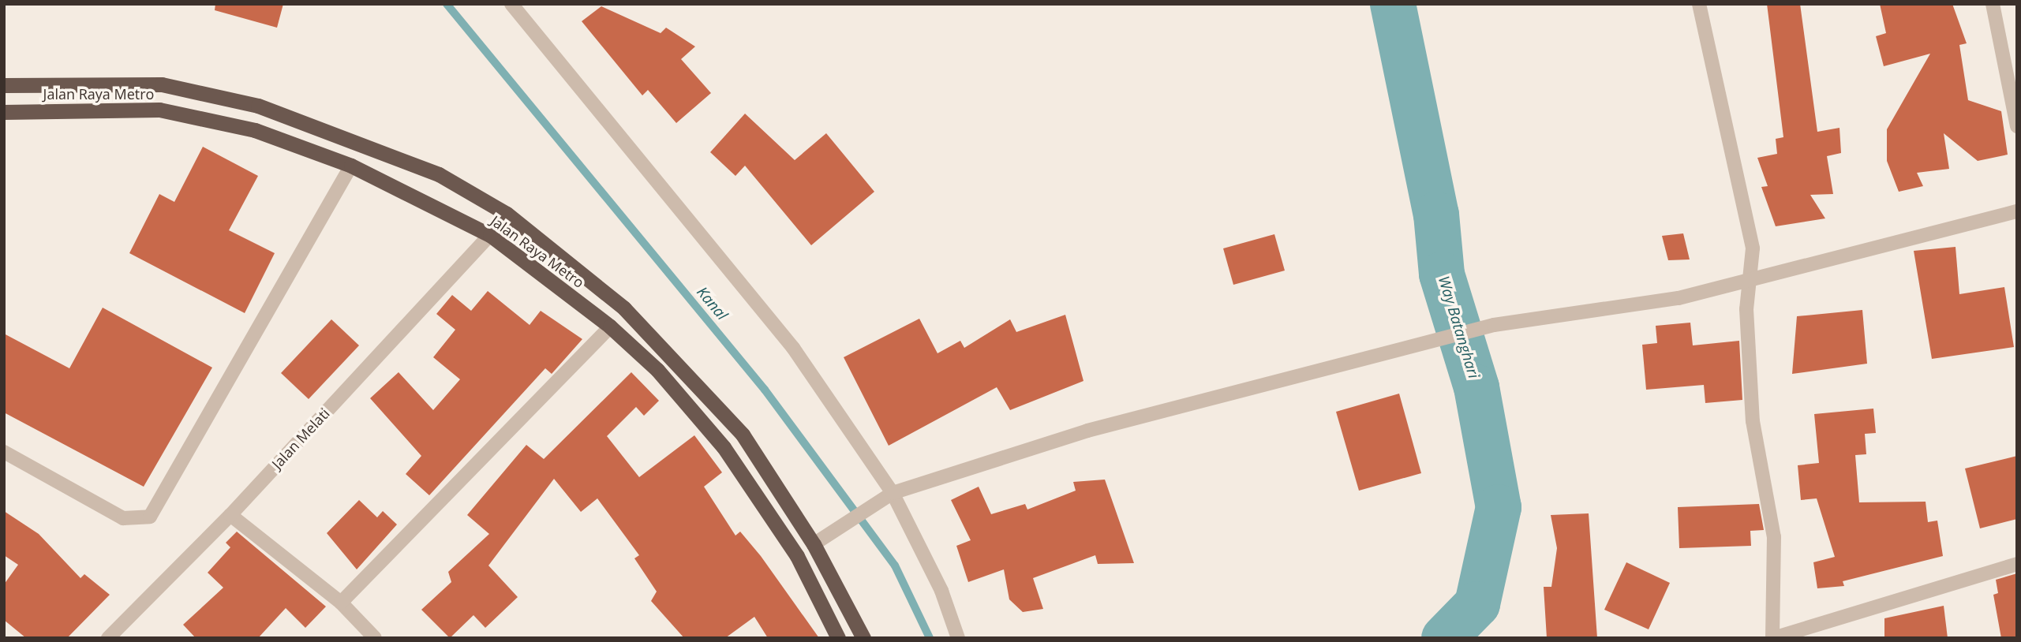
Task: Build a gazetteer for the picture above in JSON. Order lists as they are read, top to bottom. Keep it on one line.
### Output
{"streets":{"highway":["Jalan Raya Metro"],"street":["Jalan Melati"]},"crossings":[["Jalan Raya Metro","Jalan Melati"]],"water":["Kanal","Way Batanghari"]}
